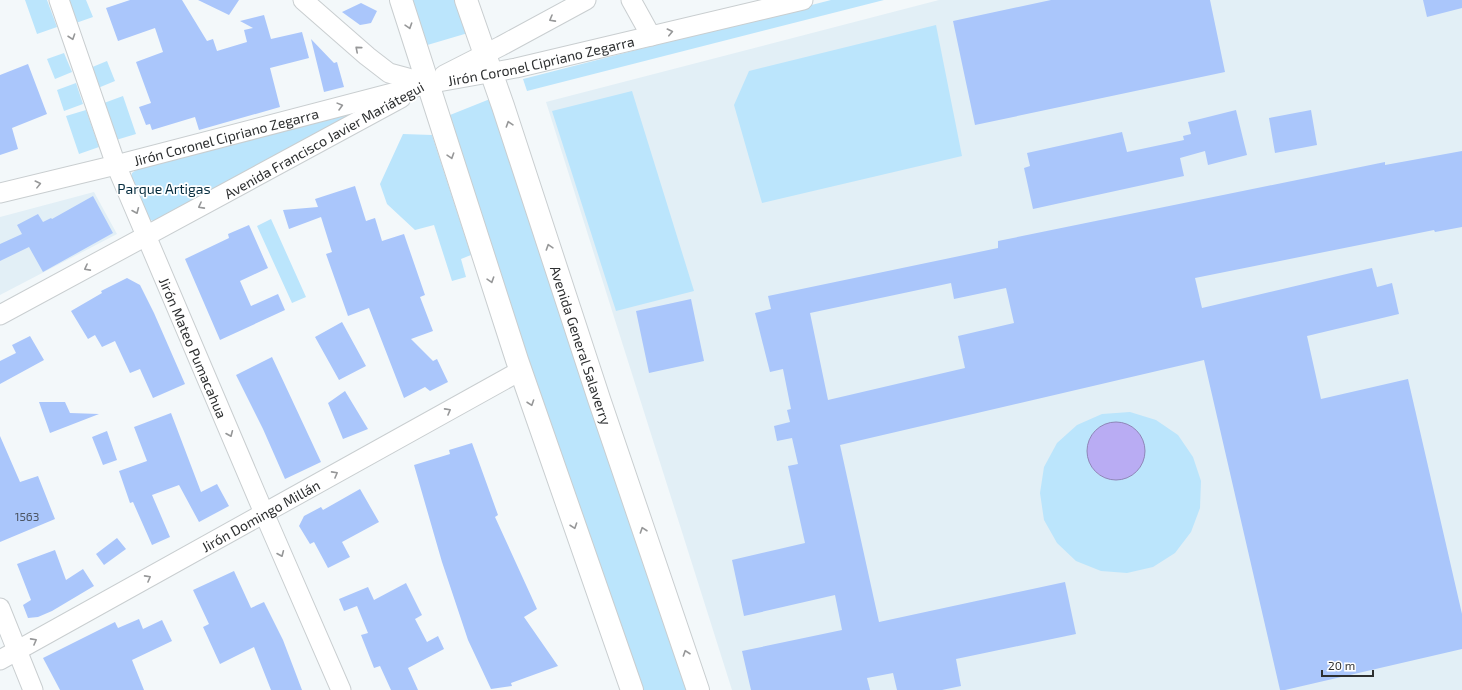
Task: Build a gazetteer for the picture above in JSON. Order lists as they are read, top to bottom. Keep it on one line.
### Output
{"streets":{"main road":["Avenida General Salaverry"],"street":["Jirón Coronel Cipriano Zegarra","Avenida Francisco Javier Mariátegui","Jirón Mateo Pumacahua","Jirón Domingo Millán"]},"crossings":[["Jirón Coronel Cipriano Zegarra","Avenida Francisco Javier Mariátegui"],["Jirón Coronel Cipriano Zegarra","Avenida General Salaverry"],["Jirón Coronel Cipriano Zegarra","Jirón Mateo Pumacahua"],["Avenida Francisco Javier Mariátegui","Avenida General Salaverry"],["Avenida Francisco Javier Mariátegui","Jirón Mateo Pumacahua"],["Jirón Mateo Pumacahua","Jirón Domingo Millán"]],"one_way":["Jirón Coronel Cipriano Zegarra","Avenida Francisco Javier Mariátegui","Jirón Mateo Pumacahua","Jirón Domingo Millán"],"parks":["Parque Artigas"],"house_numbers":["1563"],"scale_bar":"20 m"}
